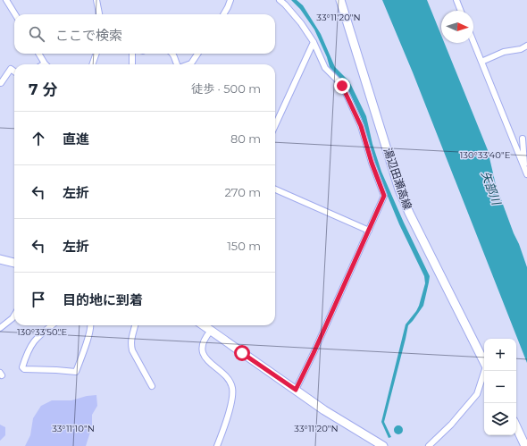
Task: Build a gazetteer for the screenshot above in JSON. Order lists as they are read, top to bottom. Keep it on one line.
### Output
{"streets":{"main road":["湯辺田瀬高線"]},"water":["矢部川"],"north":"right","page":{"search":"ここで検索","heading":["7 分","徒歩 · 500 m"],"list":[["直進","80 m"],["左折","270 m"],["左折","150 m"],"目的地に到着"],"map_buttons":["+","−"]},"coordinates":["33°11'20\"N","130°33'40\"E","130°33'50\"E","33°11'10\"N"]}
